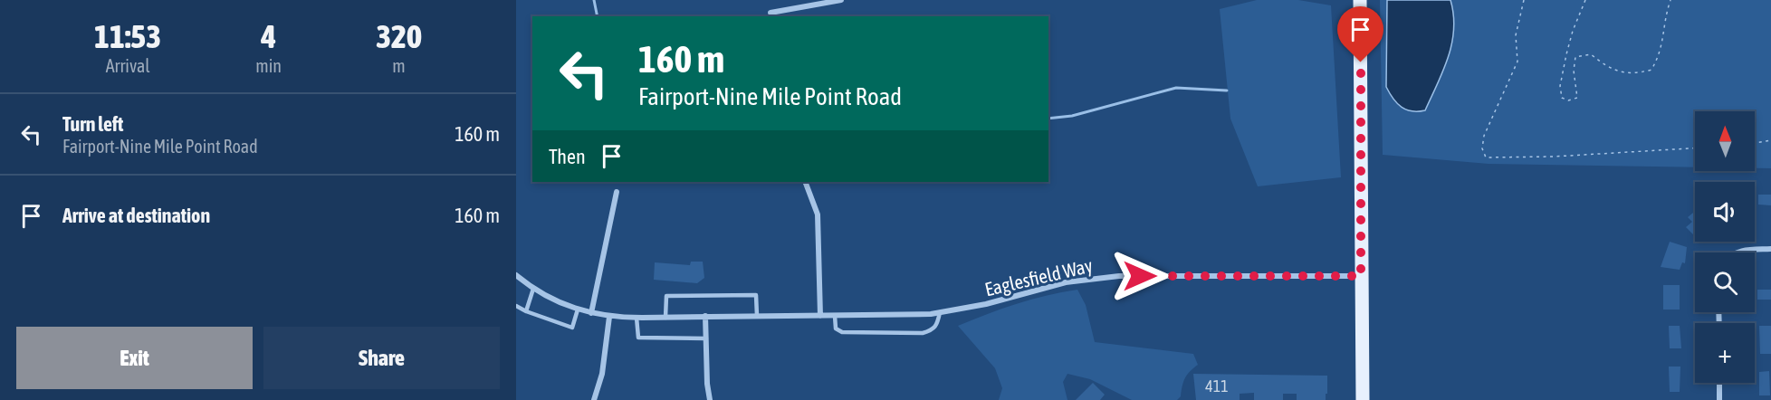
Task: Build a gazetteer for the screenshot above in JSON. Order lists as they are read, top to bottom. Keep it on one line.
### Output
{"streets":{"street":["Eaglesfield Way"]},"house_numbers":["411"],"north":"top","page":{"eta":["11:53","Arrival","4","min","320","m"],"turn":["160 m","Fairport-Nine Mile Point Road"],"list":[{"name":"Turn left","note":"Fairport-Nine Mile Point Road","value":"160 m"},{"name":"Arrive at destination","value":"160 m"}],"map_buttons":"+","then":"Then","buttons":["Exit","Share"]}}
